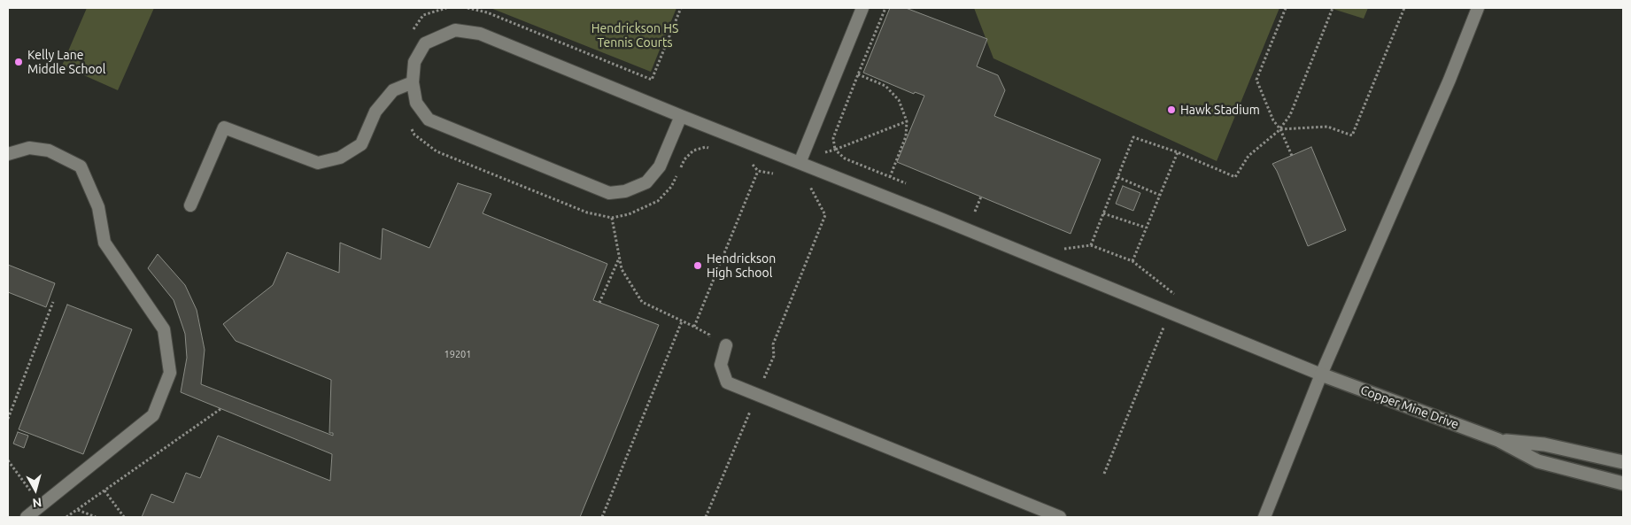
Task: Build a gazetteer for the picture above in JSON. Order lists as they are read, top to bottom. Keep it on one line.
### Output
{"streets":{"street":["Copper Mine Drive"]},"parks":["Hendrickson HS Tennis Courts"],"places":["Kelly Lane Middle School","Hawk Stadium","Hendrickson High School"],"house_numbers":["19201"],"north":"bottom"}
